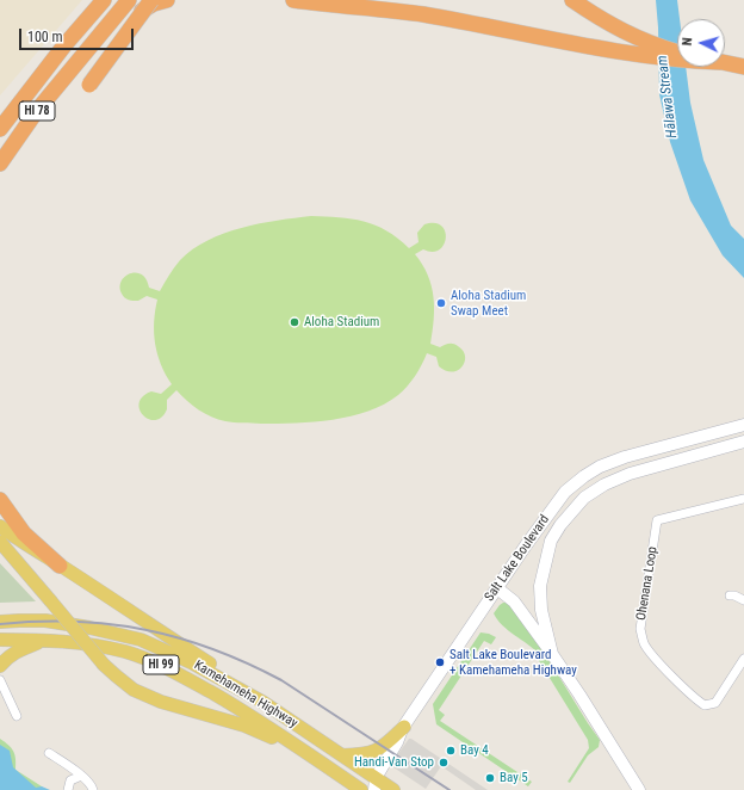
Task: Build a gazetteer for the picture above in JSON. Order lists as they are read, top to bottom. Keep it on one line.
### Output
{"streets":{"highway":["HI 78"],"main road":["Salt Lake Boulevard","HI 99","Kamehameha Highway"],"street":["Ohenana Loop"]},"crossings":[["Salt Lake Boulevard","Kamehameha Highway"]],"water":["Hālawa Stream"],"places":["Aloha Stadium Swap Meet","Aloha Stadium","Salt Lake Boulevard + Kamehameha Highway","Bay 4","Handi-Van Stop","Bay 5"],"scale_bar":"100 m","north":"left"}
